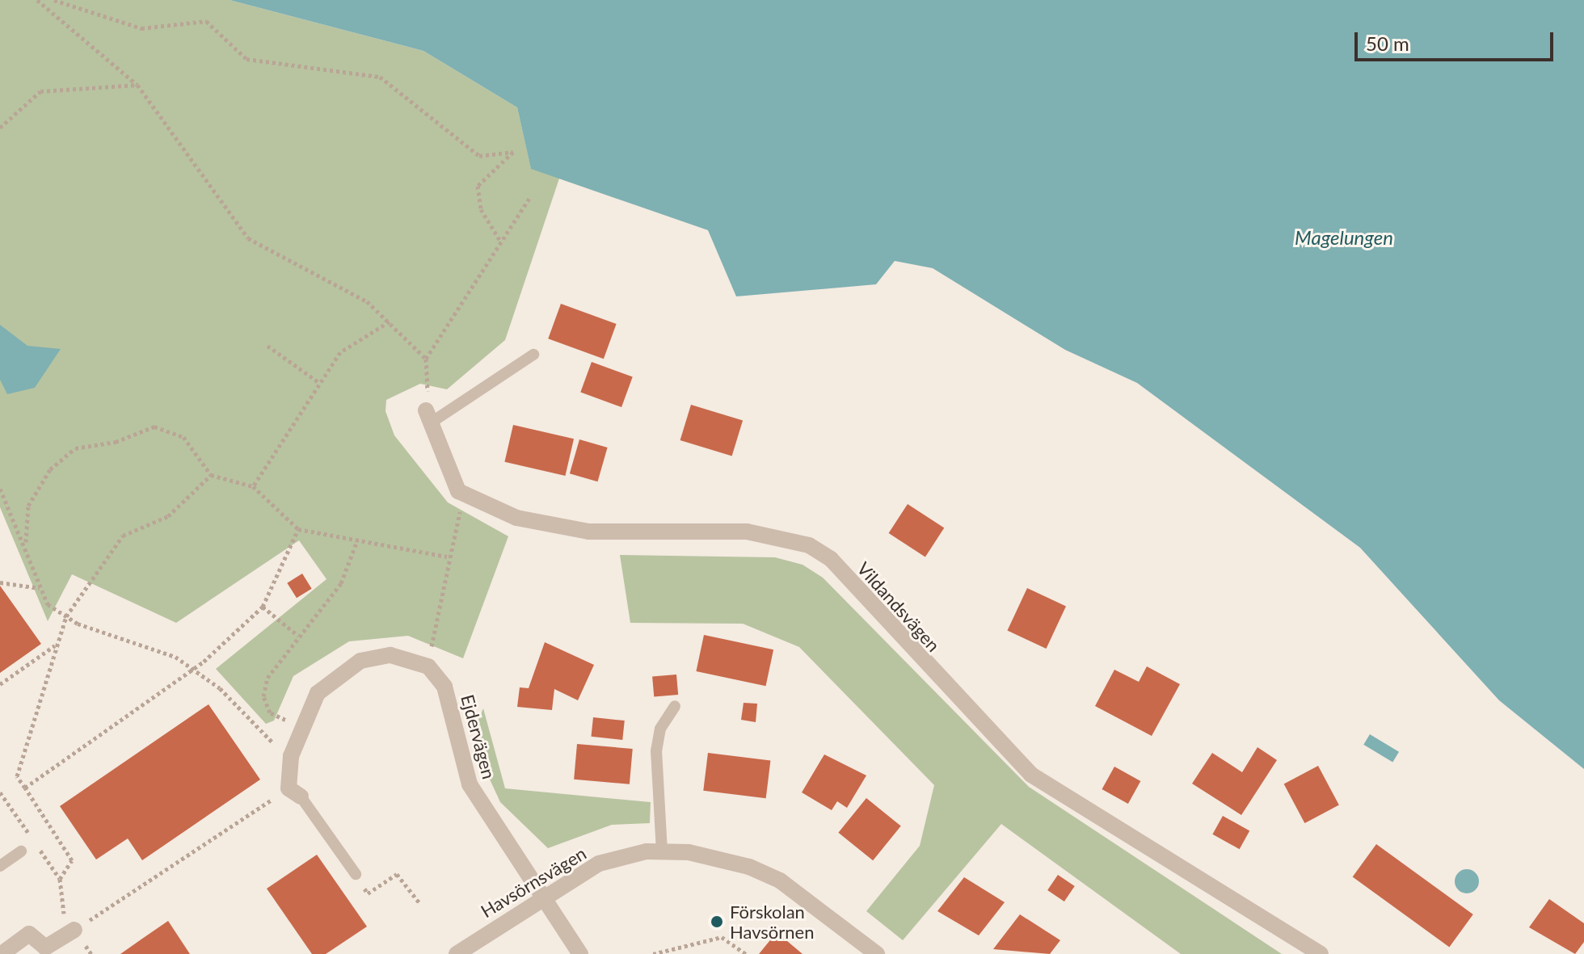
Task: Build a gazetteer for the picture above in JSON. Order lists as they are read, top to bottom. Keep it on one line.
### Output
{"streets":{"street":["Vildandsvägen","Ejdervägen","Havsörnsvägen"]},"crossings":[["Ejdervägen","Havsörnsvägen"]],"water":["Magelungen"],"places":["Förskolan Havsörnen"],"scale_bar":"50 m"}
